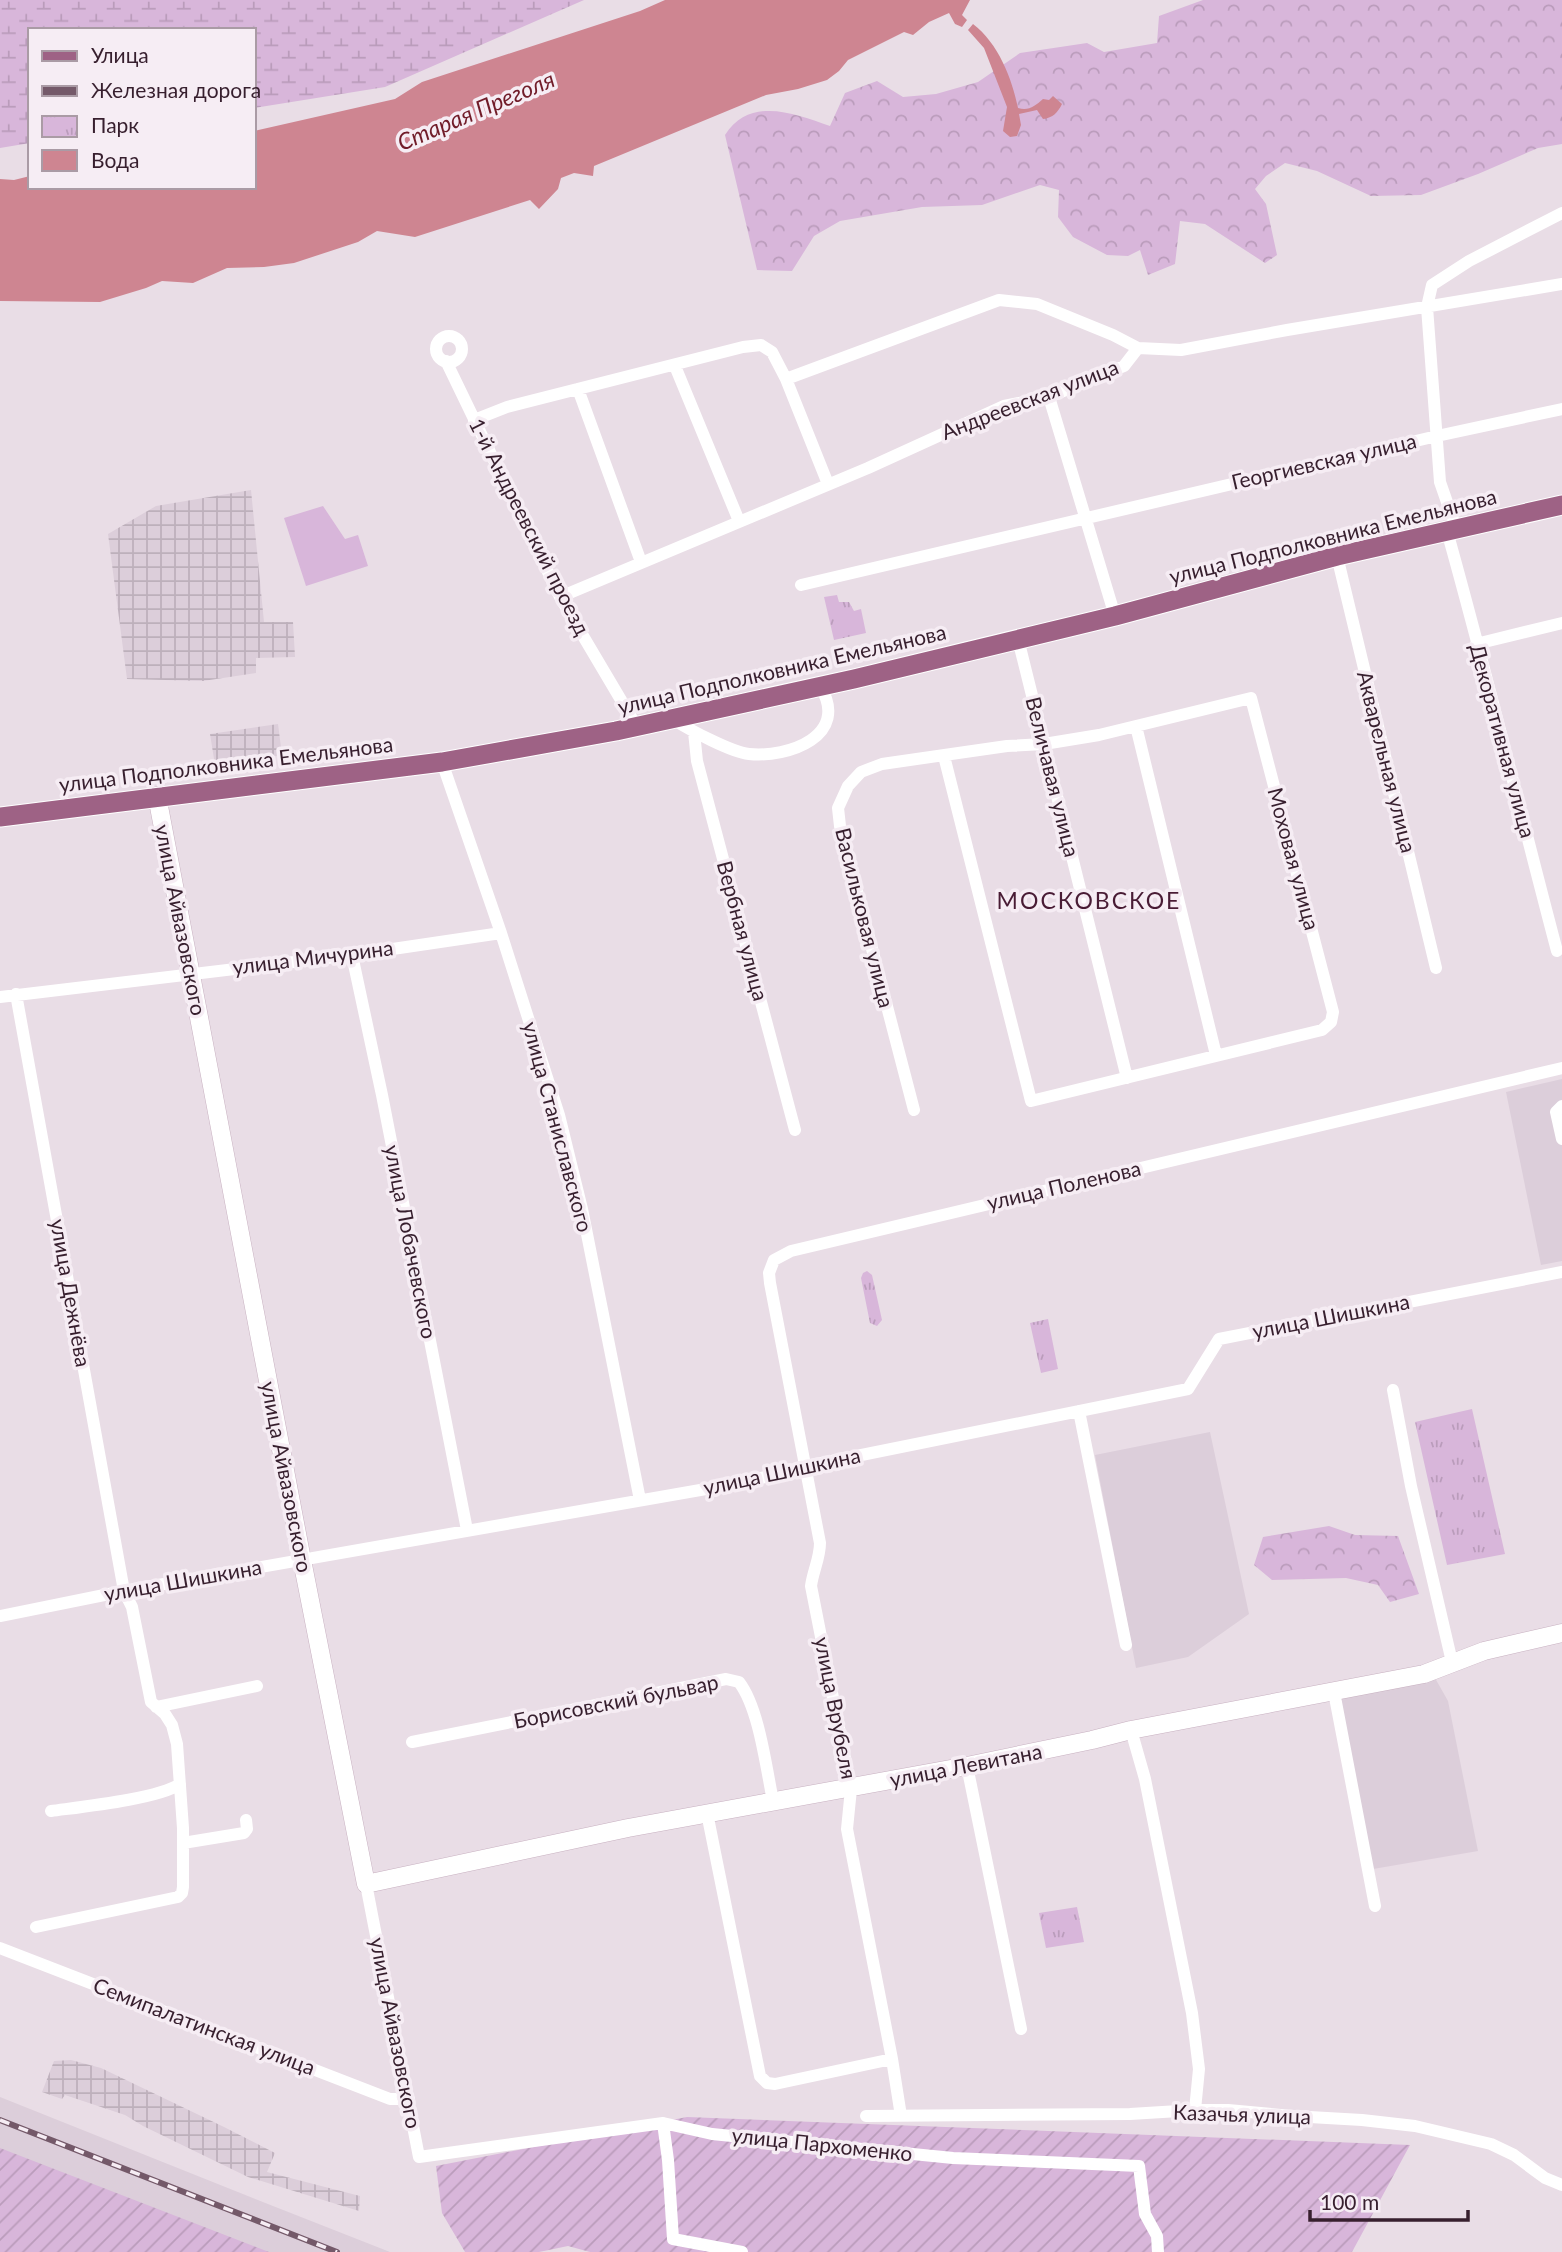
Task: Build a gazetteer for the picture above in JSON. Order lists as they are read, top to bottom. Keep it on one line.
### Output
{"streets":{"main road":["улица Подполковника Емельянова"],"street":["Андреевская улица","Георгиевская улица","1-й Андреевский проезд","Декоративная улица","Акварельная улица","Величавая улица","Моховая улица","Васильковая улица","улица Айвазовского","Вербная улица","улица Мичурина","улица Станиславского","улица Поленова","улица Лобачевского","улица Дежнёва","улица Шишкина","Борисовский бульвар","улица Врубеля","улица Левитана","Семипалатинская улица","Казачья улица","улица Пархоменко"]},"crossings":[["Андреевская улица","1-й Андреевский проезд"],["Андреевская улица","Декоративная улица"],["Георгиевская улица","Декоративная улица"],["1-й Андреевский проезд","улица Подполковника Емельянова"],["улица Подполковника Емельянова","Декоративная улица"],["улица Подполковника Емельянова","Акварельная улица"],["улица Подполковника Емельянова","Величавая улица"],["улица Подполковника Емельянова","улица Айвазовского"],["улица Подполковника Емельянова","улица Станиславского"],["Величавая улица","Моховая улица"],["Моховая улица","Васильковая улица"],["улица Айвазовского","улица Мичурина"],["улица Айвазовского","улица Шишкина"],["улица Айвазовского","улица Левитана"],["улица Айвазовского","Семипалатинская улица"],["улица Айвазовского","улица Пархоменко"],["улица Мичурина","улица Станиславского"],["улица Мичурина","улица Лобачевского"],["улица Мичурина","улица Дежнёва"],["улица Станиславского","улица Шишкина"],["улица Поленова","улица Шишкина"],["улица Поленова","улица Врубеля"],["улица Лобачевского","улица Шишкина"],["улица Дежнёва","улица Шишкина"],["улица Шишкина","улица Врубеля"],["Борисовский бульвар","улица Левитана"],["улица Врубеля","улица Левитана"],["улица Врубеля","Казачья улица"]],"districts":["МОСКОВСКОЕ"],"water":["Старая Преголя"],"legend":["Улица","Железная дорога","Парк","Вода"],"scale_bar":"100 m"}
